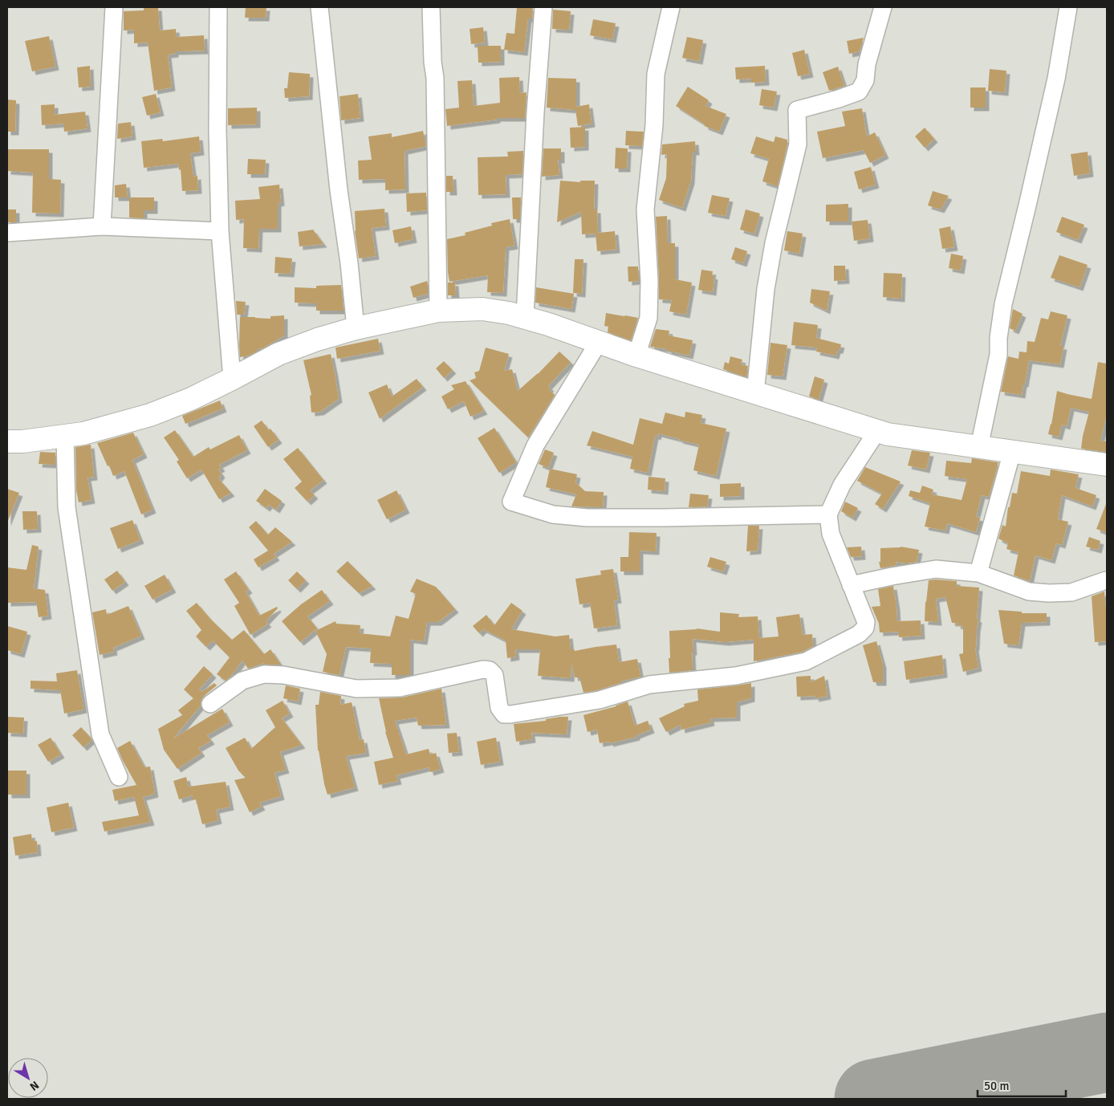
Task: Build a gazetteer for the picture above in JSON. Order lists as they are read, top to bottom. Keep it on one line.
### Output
{"scale_bar":"50 m","north":"bottom right"}
